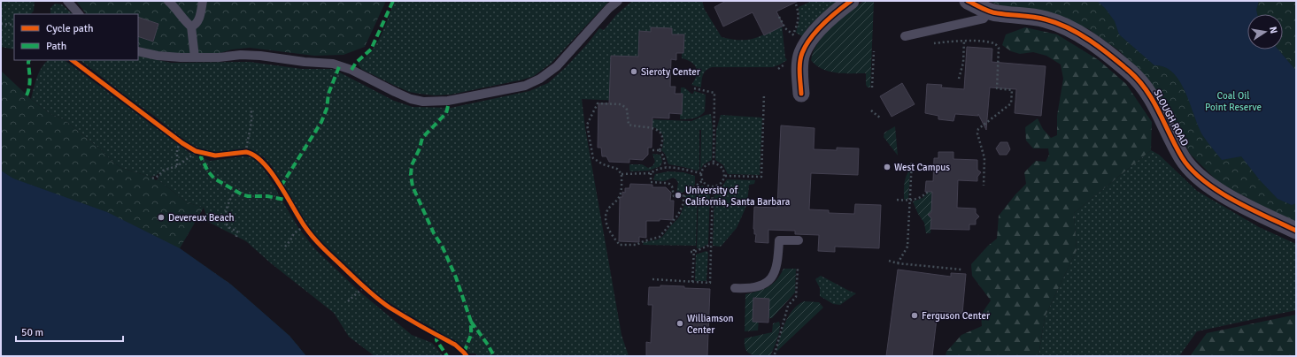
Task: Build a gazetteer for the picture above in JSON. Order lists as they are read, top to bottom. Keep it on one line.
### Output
{"streets":{"street":["SLOUGH ROAD"]},"parks":["Coal Oil Point Reserve"],"places":["Sieroty Center","West Campus","University of California, Santa Barbara","Devereux Beach","Ferguson Center","Williamson Center"],"legend":["Cycle path","Path"],"scale_bar":"50 m","north":"right"}
